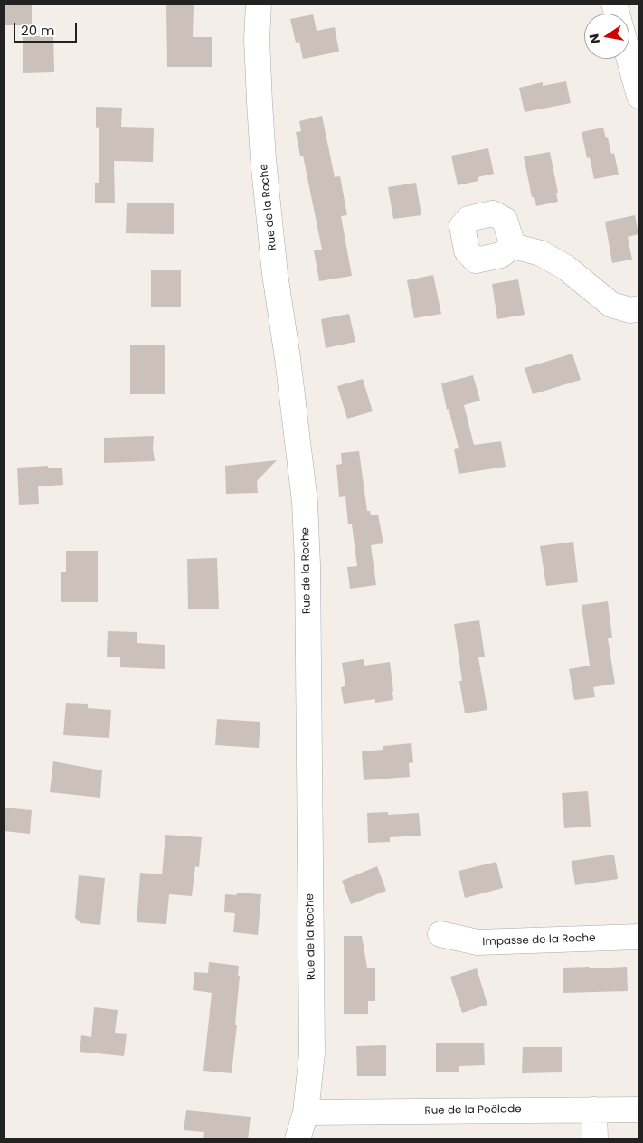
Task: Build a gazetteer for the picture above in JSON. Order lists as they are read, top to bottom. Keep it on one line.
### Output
{"streets":{"street":["Rue de la Roche","Impasse de la Roche","Rue de la Poëlade"]},"crossings":[["Rue de la Roche","Rue de la Poëlade"]],"scale_bar":"20 m","north":"left"}
